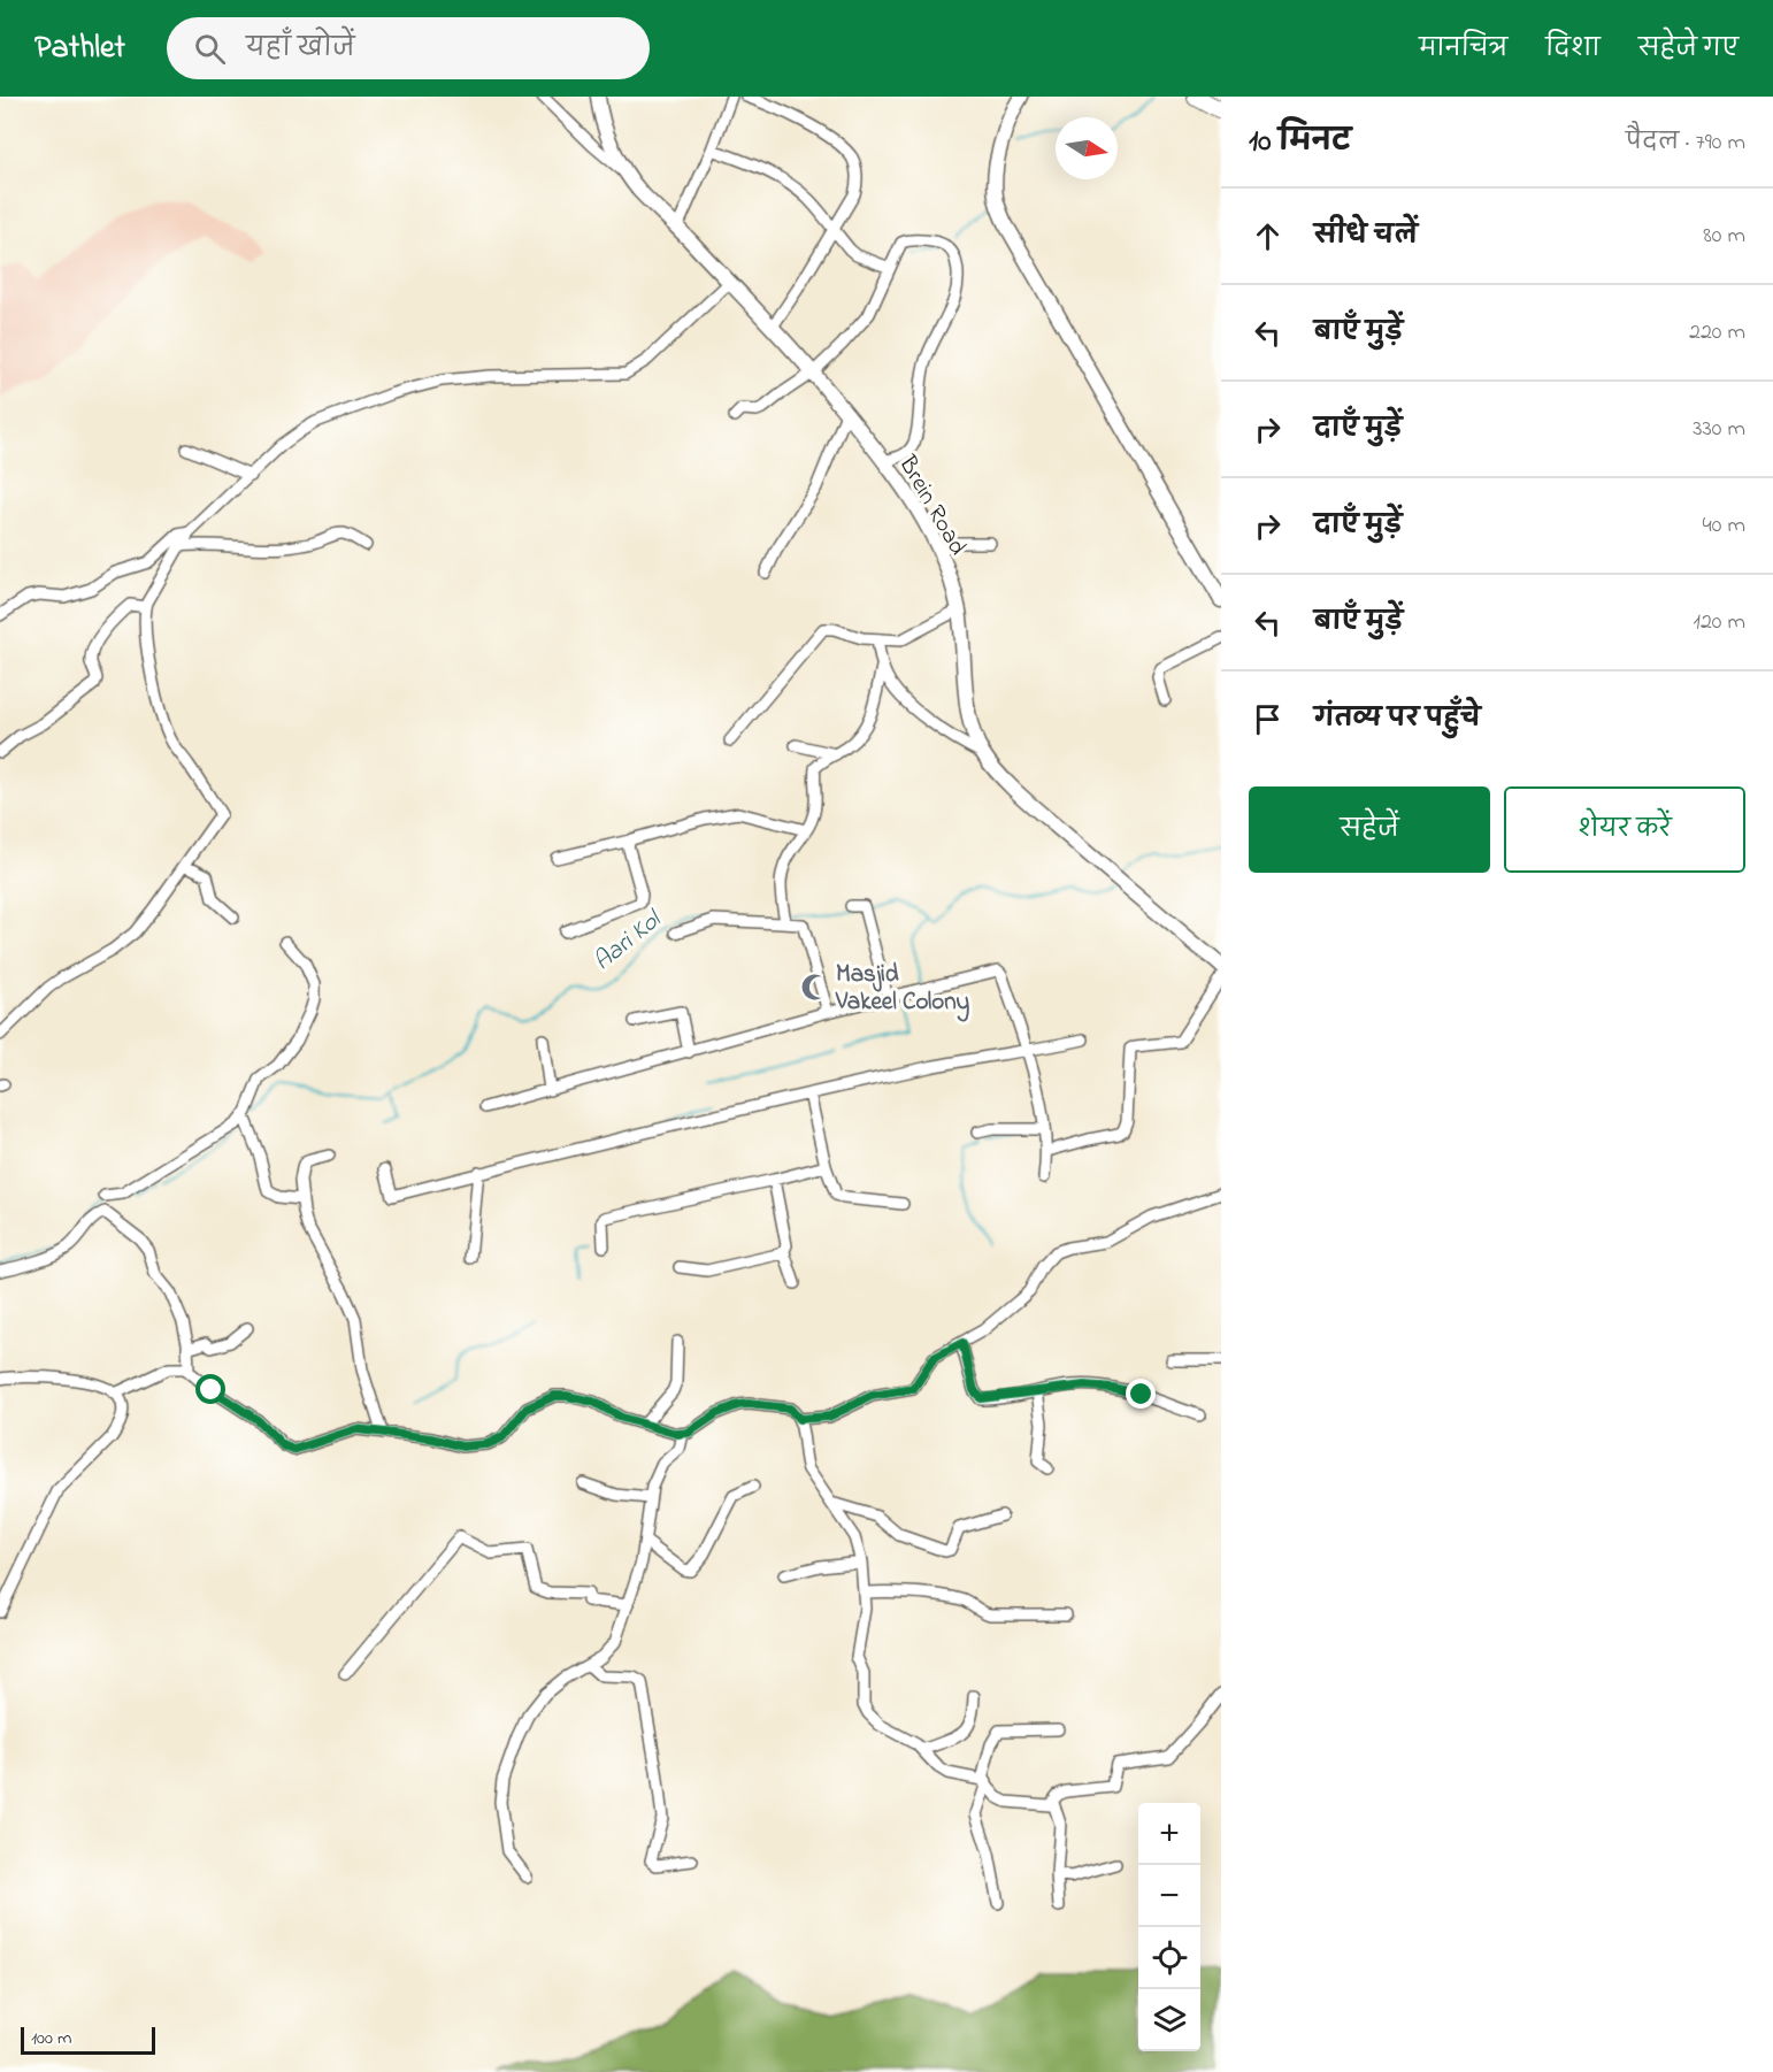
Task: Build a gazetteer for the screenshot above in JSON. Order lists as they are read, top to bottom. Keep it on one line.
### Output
{"streets":{"street":["Brein Road"]},"water":["Aari Kol"],"places":{"mosque":["Masjid Vakeel Colony"]},"scale_bar":"100 m","north":"right","page":{"header":"Pathlet","search":"यहाँ खोजें","nav":["मानचित्र","दिशा","सहेजे गए"],"heading":["10 मिनट","पैदल · 790 m"],"list":[["सीधे चलें","80 m"],["बाएँ मुड़ें","220 m"],["दाएँ मुड़ें","330 m"],["दाएँ मुड़ें","40 m"],["बाएँ मुड़ें","120 m"],"गंतव्य पर पहुँचे"],"buttons":["सहेजें","शेयर करें"],"map_buttons":["+","−"],"scale":"100 m"}}
